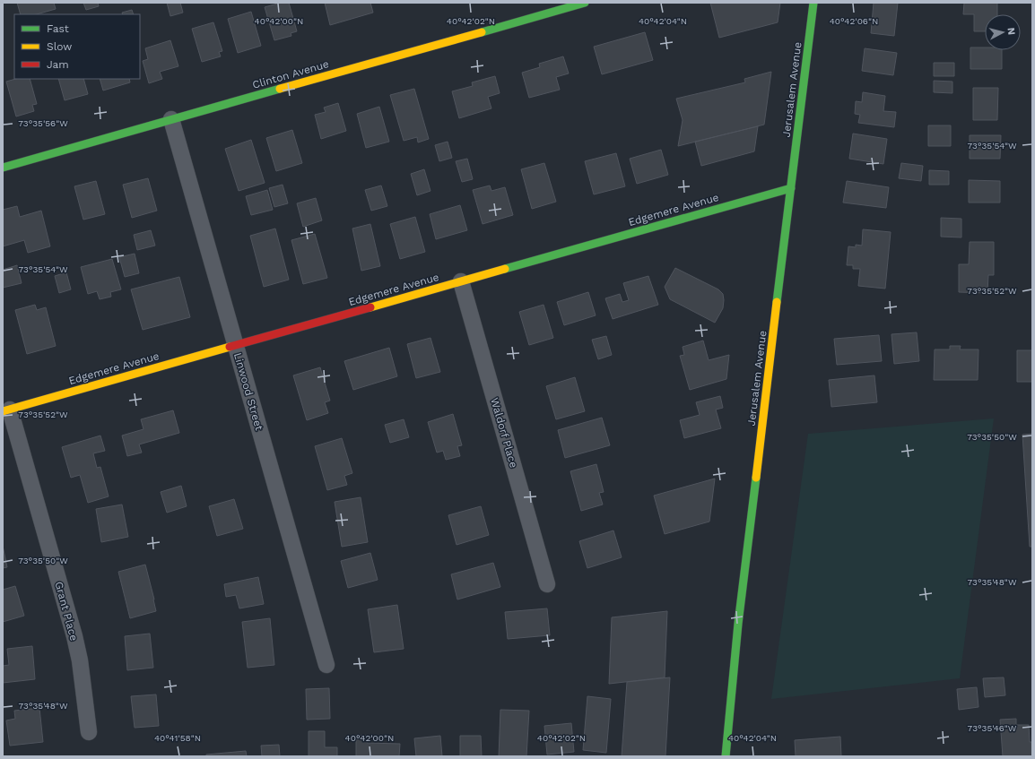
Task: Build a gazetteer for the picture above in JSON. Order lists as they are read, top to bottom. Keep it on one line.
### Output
{"streets":{"street":["Clinton Avenue","Jerusalem Avenue","Edgemere Avenue","Linwood Street","Waldorf Place","Grant Place"]},"crossings":[["Clinton Avenue","Linwood Street"],["Jerusalem Avenue","Edgemere Avenue"],["Edgemere Avenue","Linwood Street"],["Edgemere Avenue","Waldorf Place"],["Edgemere Avenue","Grant Place"]],"legend":["Fast","Slow","Jam"],"north":"right","coordinates":["40°42'00\"N","40°42'02\"N","40°42'04\"N","40°42'06\"N","73°35'56\"W","73°35'54\"W","73°35'52\"W","73°35'50\"W","73°35'48\"W","73°35'46\"W","40°41'58\"N"]}
